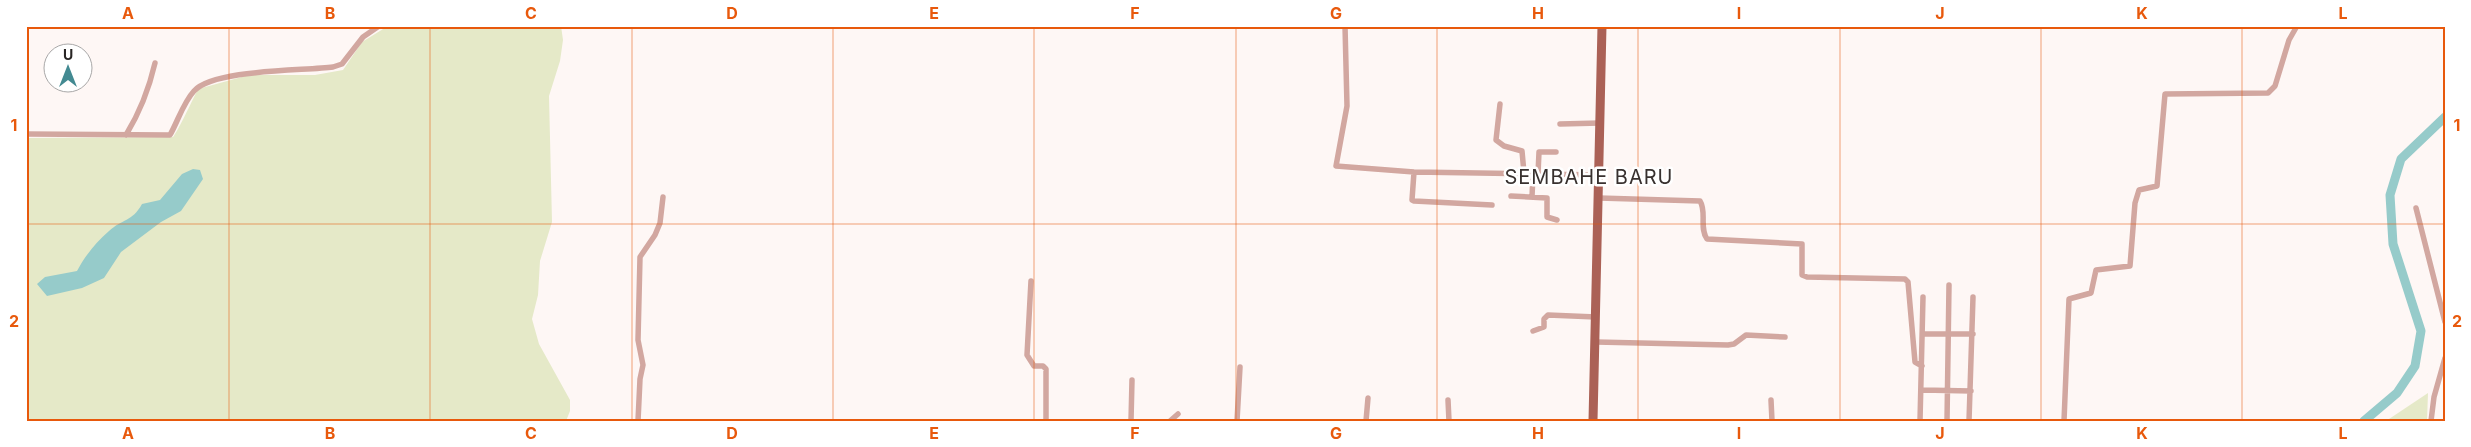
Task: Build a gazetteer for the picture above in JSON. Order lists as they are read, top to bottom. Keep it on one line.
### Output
{"districts":["SEMBAHE BARU"],"north":"top","grid":{"columns":["A","B","C","D","E","F","G","H","I","J","K","L"],"rows":["1","2"]}}
